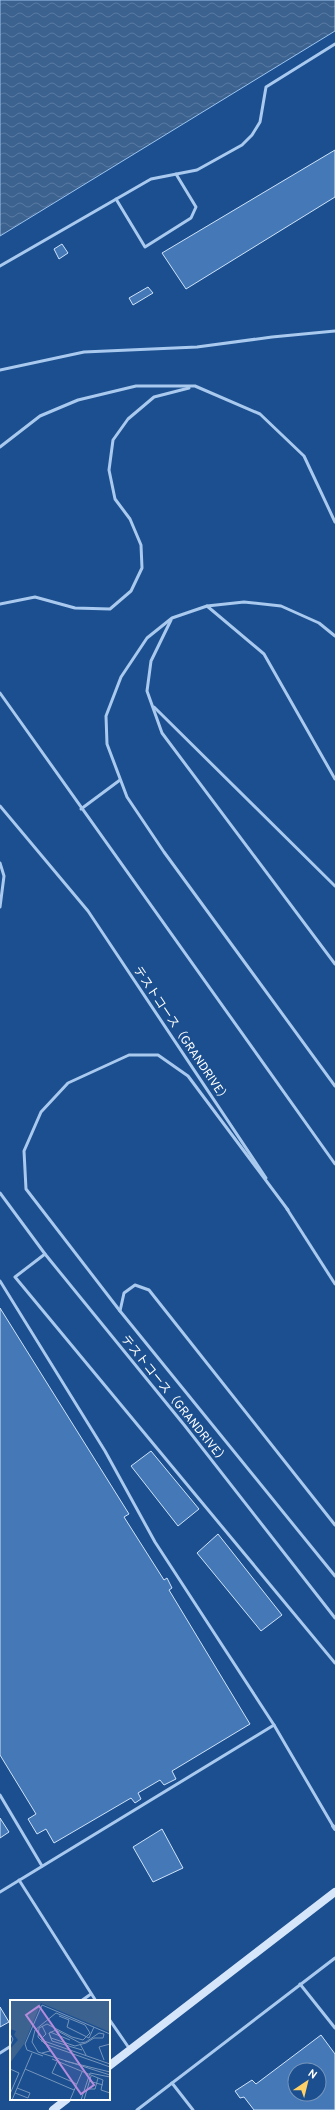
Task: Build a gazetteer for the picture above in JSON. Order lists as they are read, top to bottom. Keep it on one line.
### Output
{"streets":{"lane":["テストコース（GRANDRIVE）"]},"north":"top right"}
